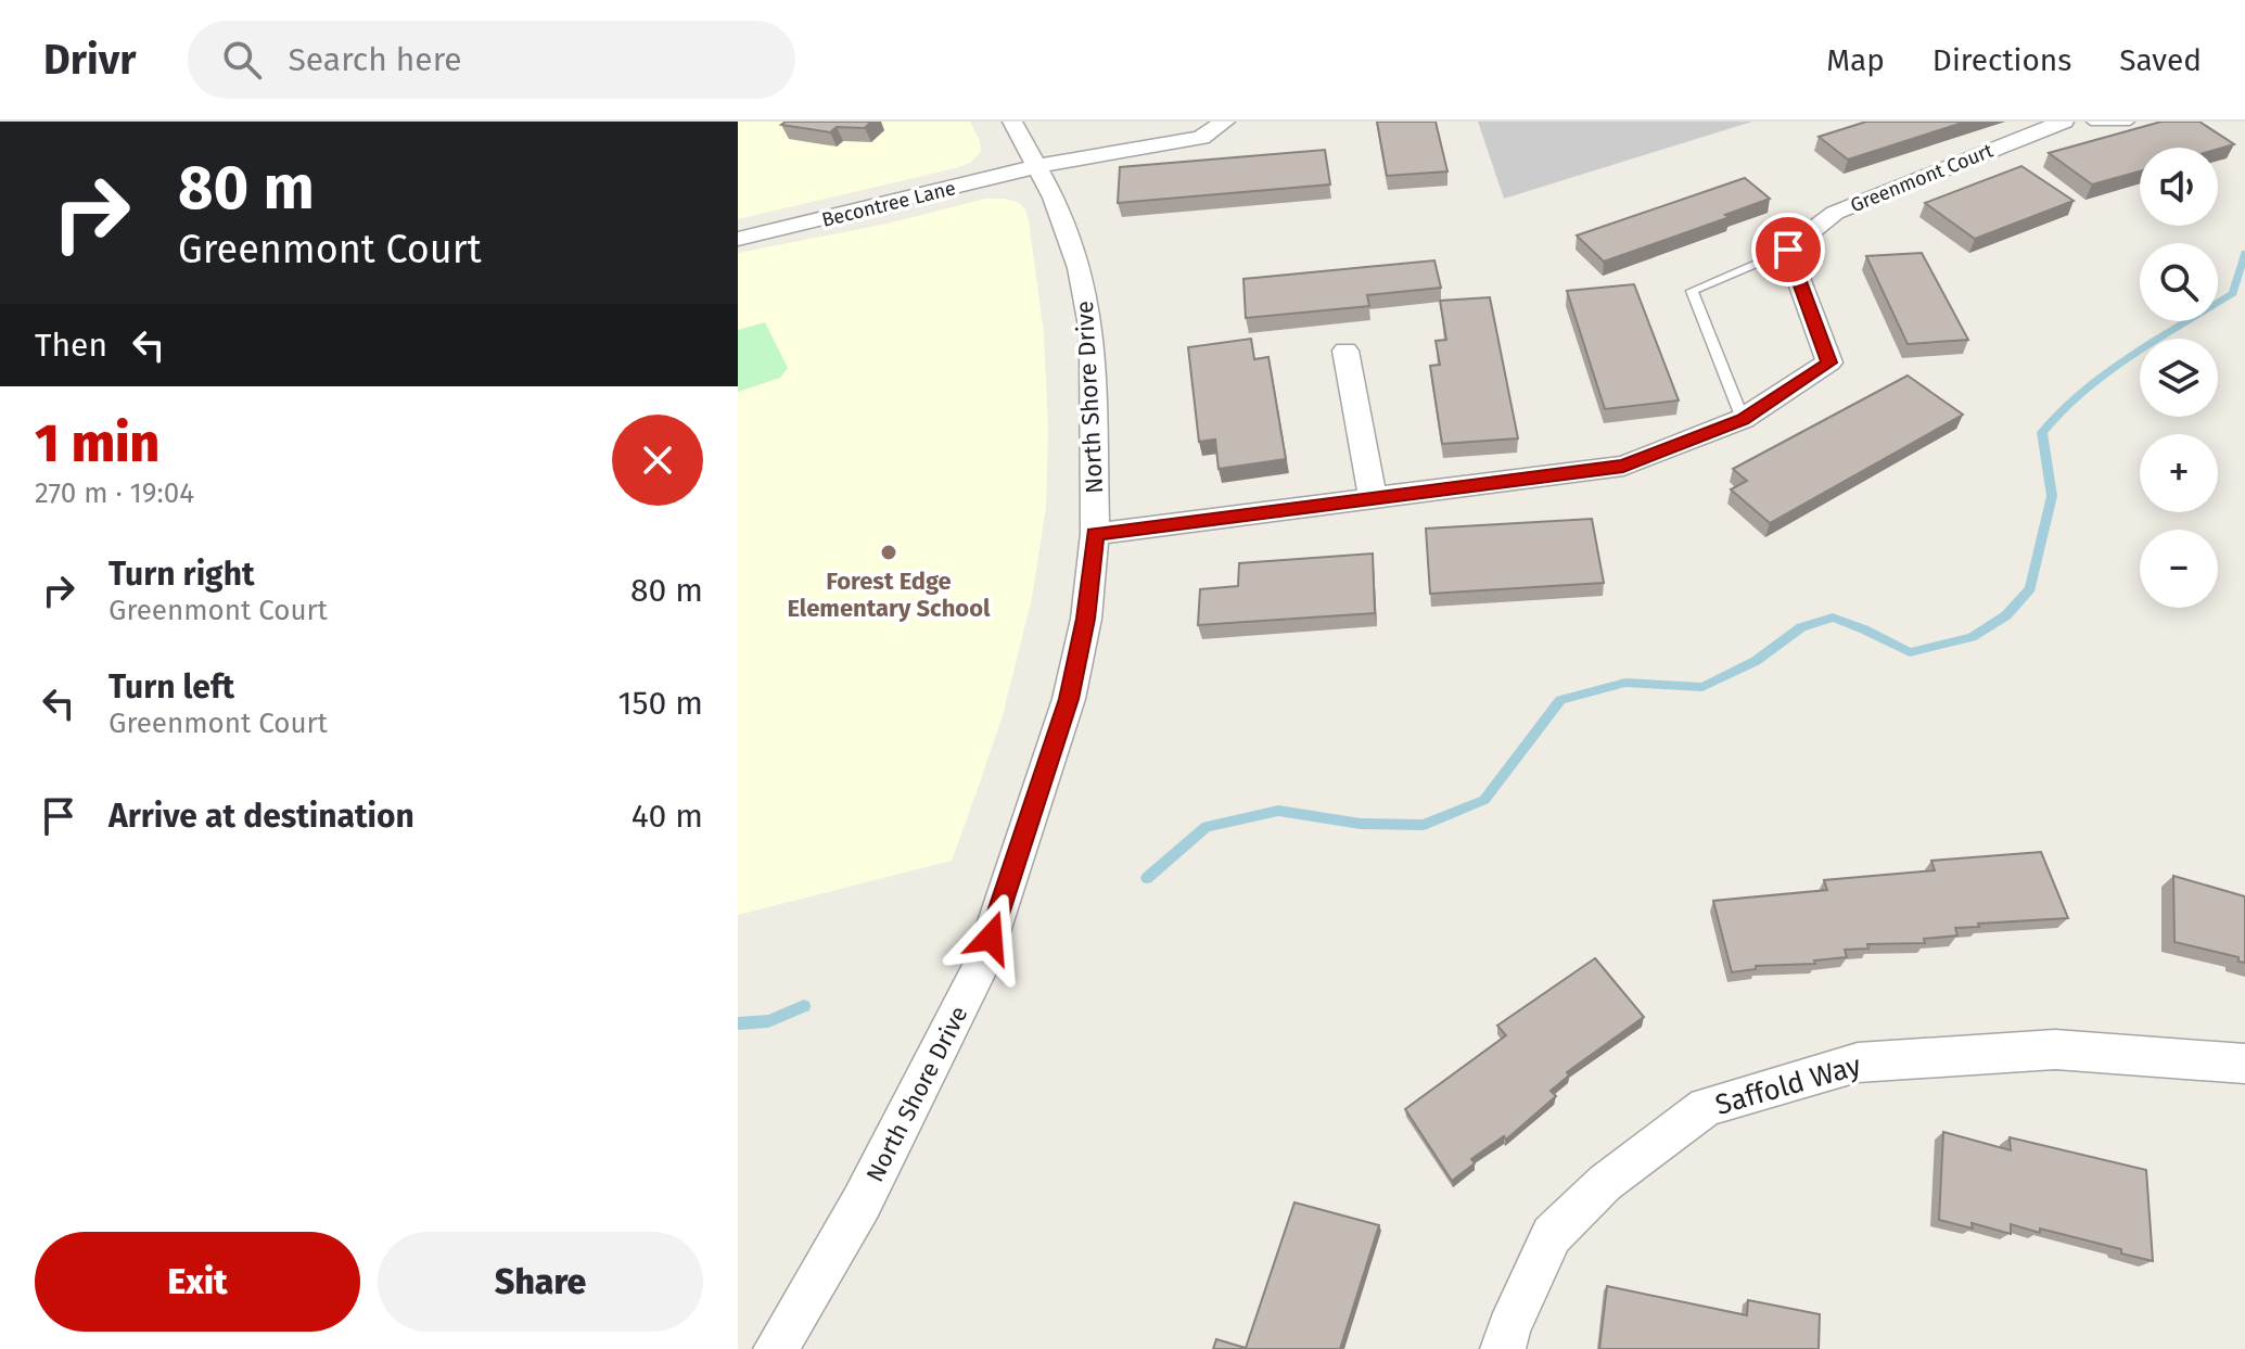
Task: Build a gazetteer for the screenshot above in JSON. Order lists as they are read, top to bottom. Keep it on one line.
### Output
{"streets":{"street":["Greenmont Court","Becontree Lane","North Shore Drive","Saffold Way"]},"crossings":[["Becontree Lane","North Shore Drive"]],"places":["Forest Edge Elementary School"],"page":{"header":"Drivr","search":"Search here","nav":["Map","Directions","Saved"],"turn":["80 m","Greenmont Court"],"map_buttons":["+","−"],"then":"Then","heading":["1 min","270 m · 19:04"],"list":[{"name":"Turn right","note":"Greenmont Court","value":"80 m"},{"name":"Turn left","note":"Greenmont Court","value":"150 m"},{"name":"Arrive at destination","value":"40 m"}],"buttons":["Exit","Share"]}}
